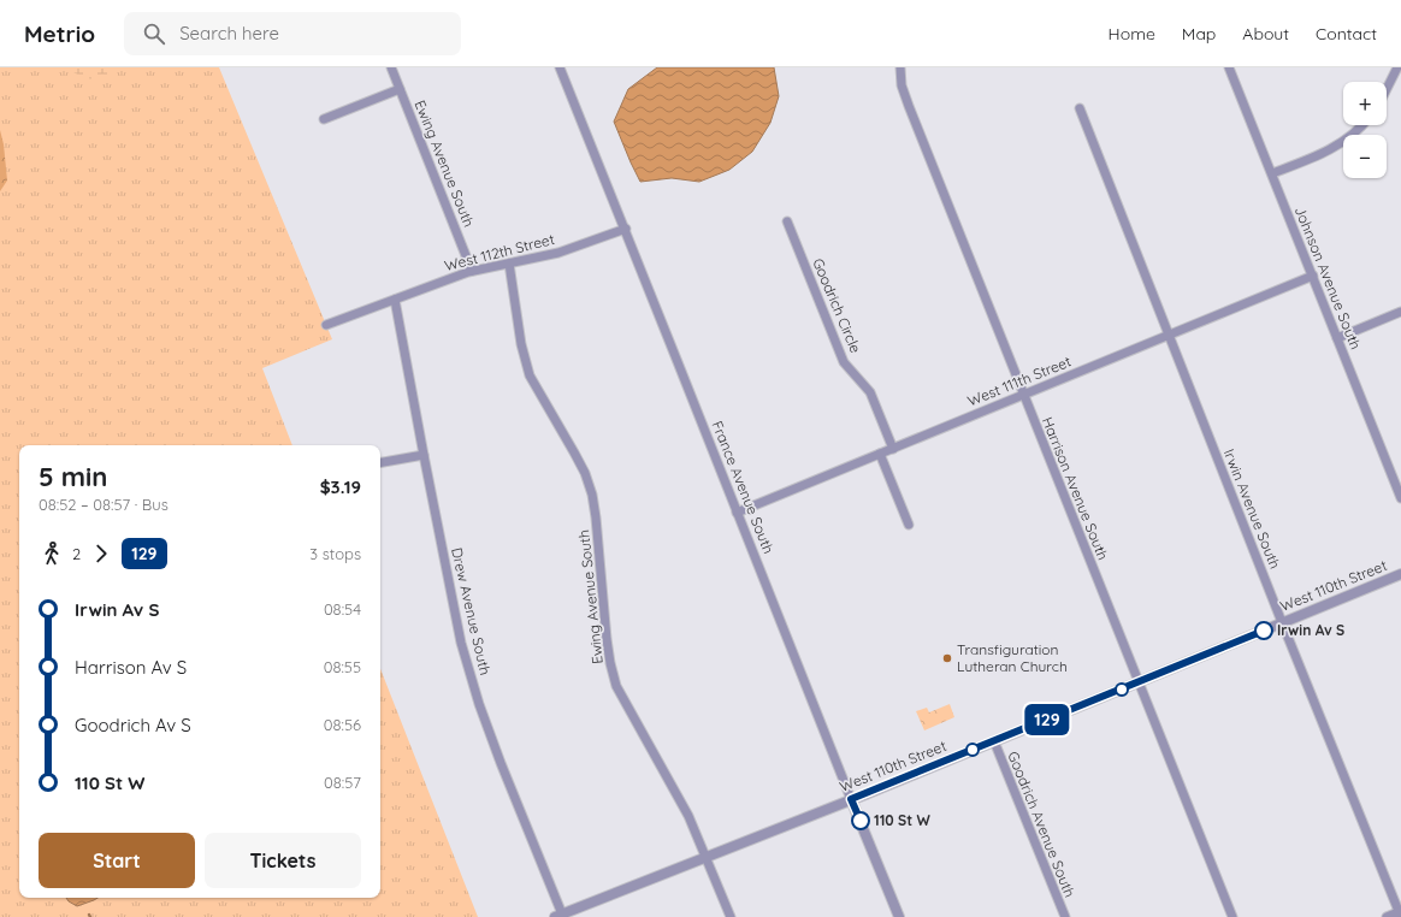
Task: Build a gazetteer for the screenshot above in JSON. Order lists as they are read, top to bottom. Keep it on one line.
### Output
{"streets":{"street":["Ewing Avenue South","West 112th Street","Johnson Avenue South","Goodrich Circle","West 111th Street","France Avenue South","Harrison Avenue South","Irwin Avenue South","West 110th Street","Drew Avenue South","Goodrich Avenue South"]},"crossings":[["Ewing Avenue South","West 112th Street"],["Ewing Avenue South","West 110th Street"],["West 112th Street","France Avenue South"],["West 112th Street","Drew Avenue South"],["Johnson Avenue South","West 111th Street"],["Goodrich Circle","West 111th Street"],["West 111th Street","France Avenue South"],["West 111th Street","Harrison Avenue South"],["West 111th Street","Irwin Avenue South"],["France Avenue South","West 110th Street"],["Harrison Avenue South","West 110th Street"],["Irwin Avenue South","West 110th Street"],["West 110th Street","Drew Avenue South"],["West 110th Street","Goodrich Avenue South"]],"places":["Irwin Av S","Transfiguration Lutheran Church","110 St W"],"lines":["bus line 129"],"page":{"header":"Metrio","search":"Search here","nav":["Home","Map","About","Contact"],"on_map":"129","map_buttons":["+","−"],"heading":["5 min","08:52 – 08:57 · Bus","$3.19"],"legs":["2","129","3 stops"],"list":[{"name":"Irwin Av S","value":"08:54"},{"name":"Harrison Av S","value":"08:55"},{"name":"Goodrich Av S","value":"08:56"},{"name":"110 St W","value":"08:57"}],"buttons":["Start","Tickets"]}}
